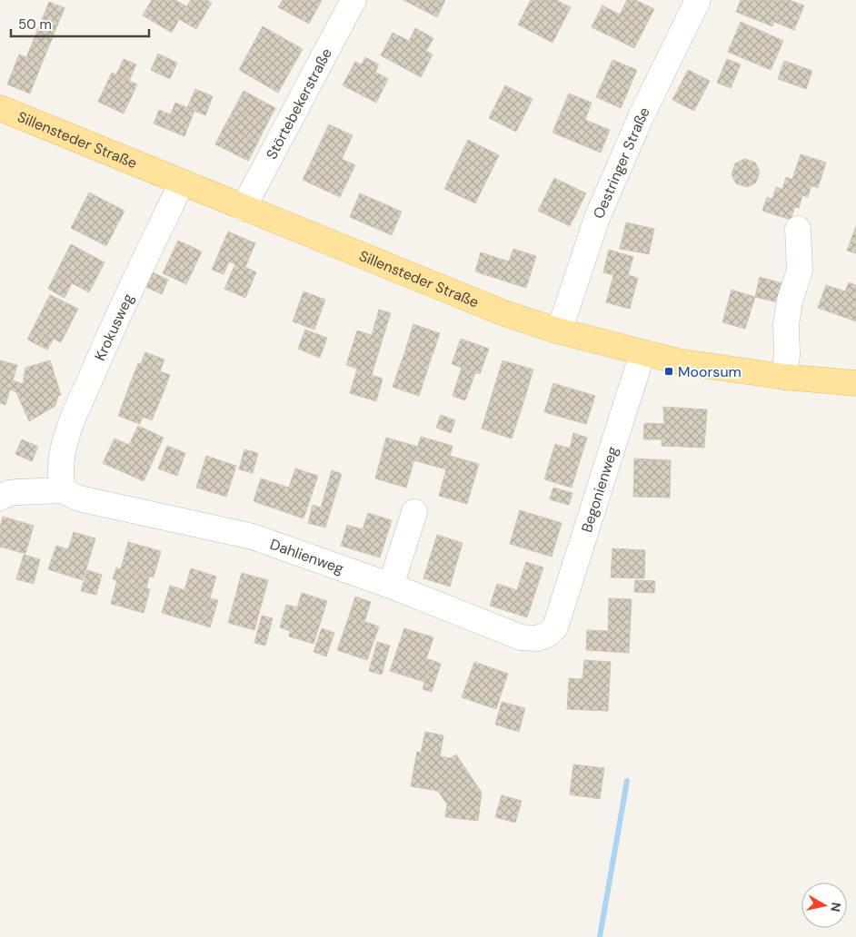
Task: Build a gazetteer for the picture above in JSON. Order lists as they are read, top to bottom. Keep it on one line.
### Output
{"streets":{"main road":["Sillensteder Straße"],"street":["Störtebekerstraße","Oestringer Straße","Krokusweg","Begonienweg","Dahlienweg"]},"crossings":[["Störtebekerstraße","Sillensteder Straße"],["Sillensteder Straße","Oestringer Straße"],["Sillensteder Straße","Krokusweg"],["Sillensteder Straße","Begonienweg"],["Krokusweg","Dahlienweg"],["Begonienweg","Dahlienweg"]],"places":{"transit":["Moorsum"]},"scale_bar":"50 m","north":"right"}
